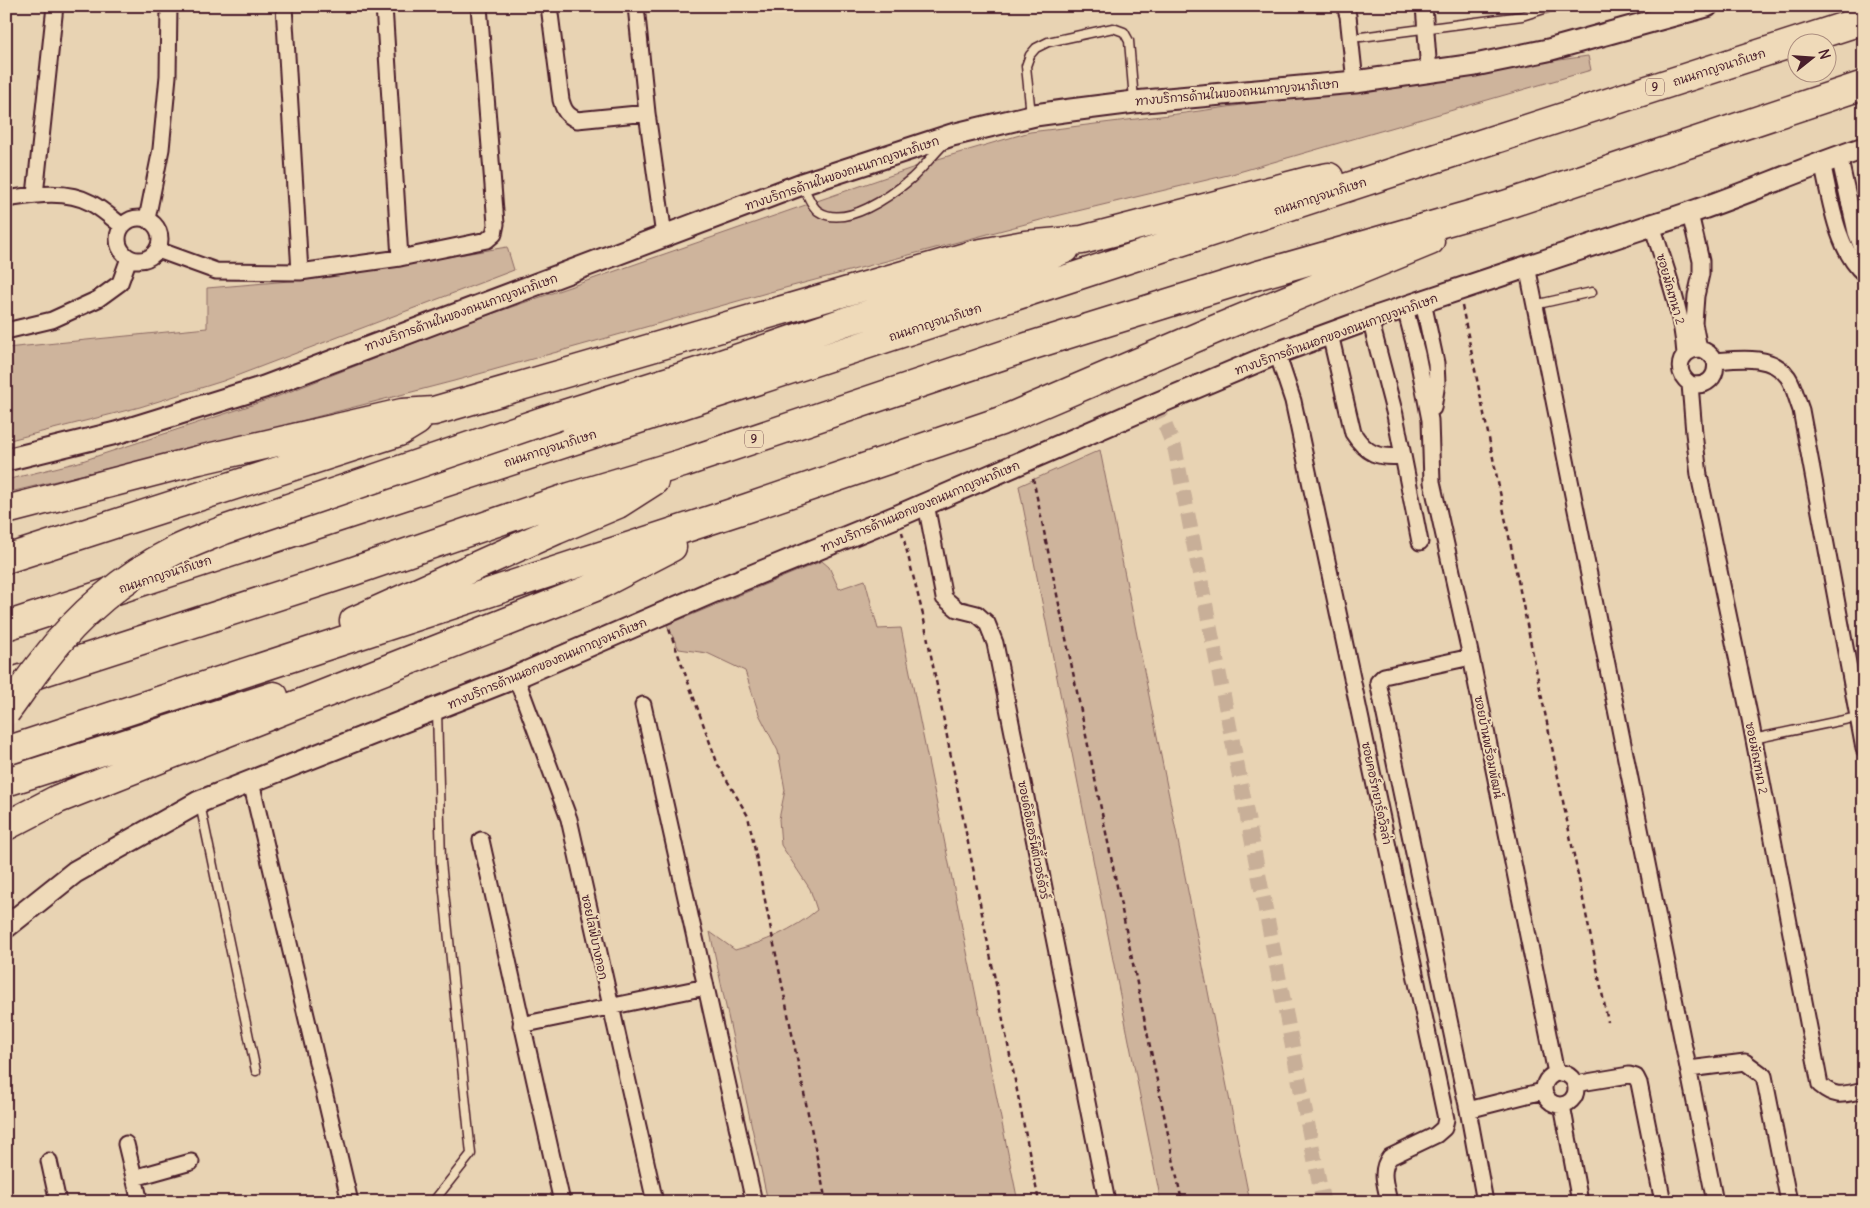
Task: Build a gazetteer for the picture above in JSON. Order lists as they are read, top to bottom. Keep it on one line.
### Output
{"streets":{"highway":["ถนนกาญจนาภิเษก","9"],"main road":["ทางบริการด้านในของถนนกาญจนาภิเษก","ทางบริการด้านนอกของถนนกาญจนาภิเษก"],"street":["ซอยมัณฑนา 2","ซอยบ้านพร้อมพัฒน์","ซอยคอร์ทยาร์ดวิลล่า","ซอยดิอิเธอร์นิตี้เวอร์ดัวร์","ซอยไลฟ์บางกอก"]},"crossings":[["ซอยมัณฑนา 2","ทางบริการด้านนอกของถนนกาญจนาภิเษก"],["ทางบริการด้านนอกของถนนกาญจนาภิเษก","ซอยบ้านพร้อมพัฒน์"],["ทางบริการด้านนอกของถนนกาญจนาภิเษก","ซอยคอร์ทยาร์ดวิลล่า"],["ทางบริการด้านนอกของถนนกาญจนาภิเษก","ซอยดิอิเธอร์นิตี้เวอร์ดัวร์"],["ทางบริการด้านนอกของถนนกาญจนาภิเษก","ซอยไลฟ์บางกอก"]],"north":"right"}
